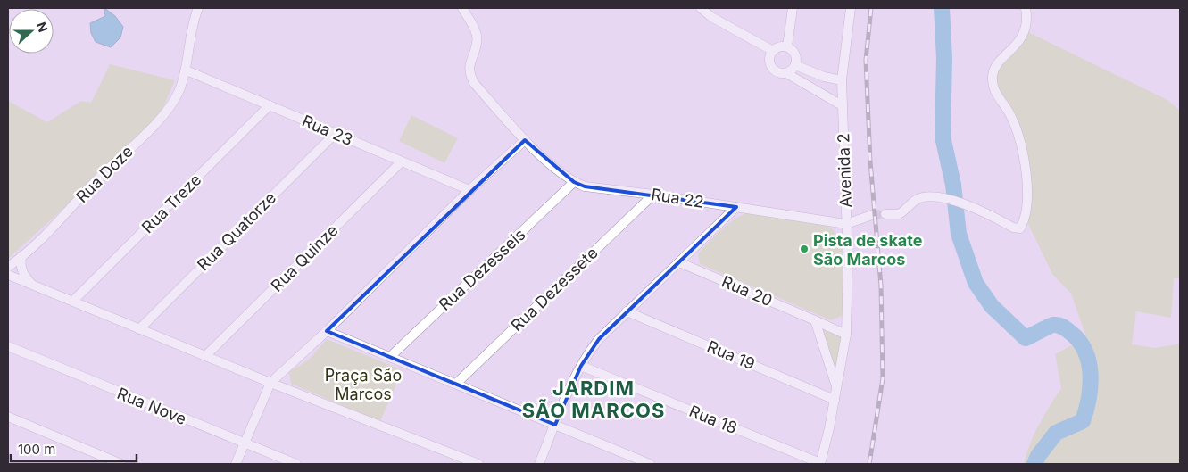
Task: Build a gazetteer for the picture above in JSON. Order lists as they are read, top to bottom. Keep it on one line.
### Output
{"streets":{"street":["Rua 23","Avenida 2","Rua Doze","Rua 22","Rua Treze","Rua Quatorze","Rua Quinze","Rua Dezesseis","Rua Dezessete","Rua 20","Rua 19","Rua Nove","Rua 18"]},"crossings":[["Rua 23","Rua Doze"],["Rua 23","Rua Treze"],["Rua 23","Rua Quatorze"],["Rua 23","Rua Quinze"],["Avenida 2","Rua 22"],["Avenida 2","Rua 20"],["Avenida 2","Rua 19"],["Avenida 2","Rua 18"],["Rua 22","Rua Dezesseis"],["Rua 22","Rua Dezessete"]],"districts":["JARDIM SÃO MARCOS"],"parks":["Praça São Marcos"],"places":["Pista de skate São Marcos"],"scale_bar":"100 m","north":"right"}
